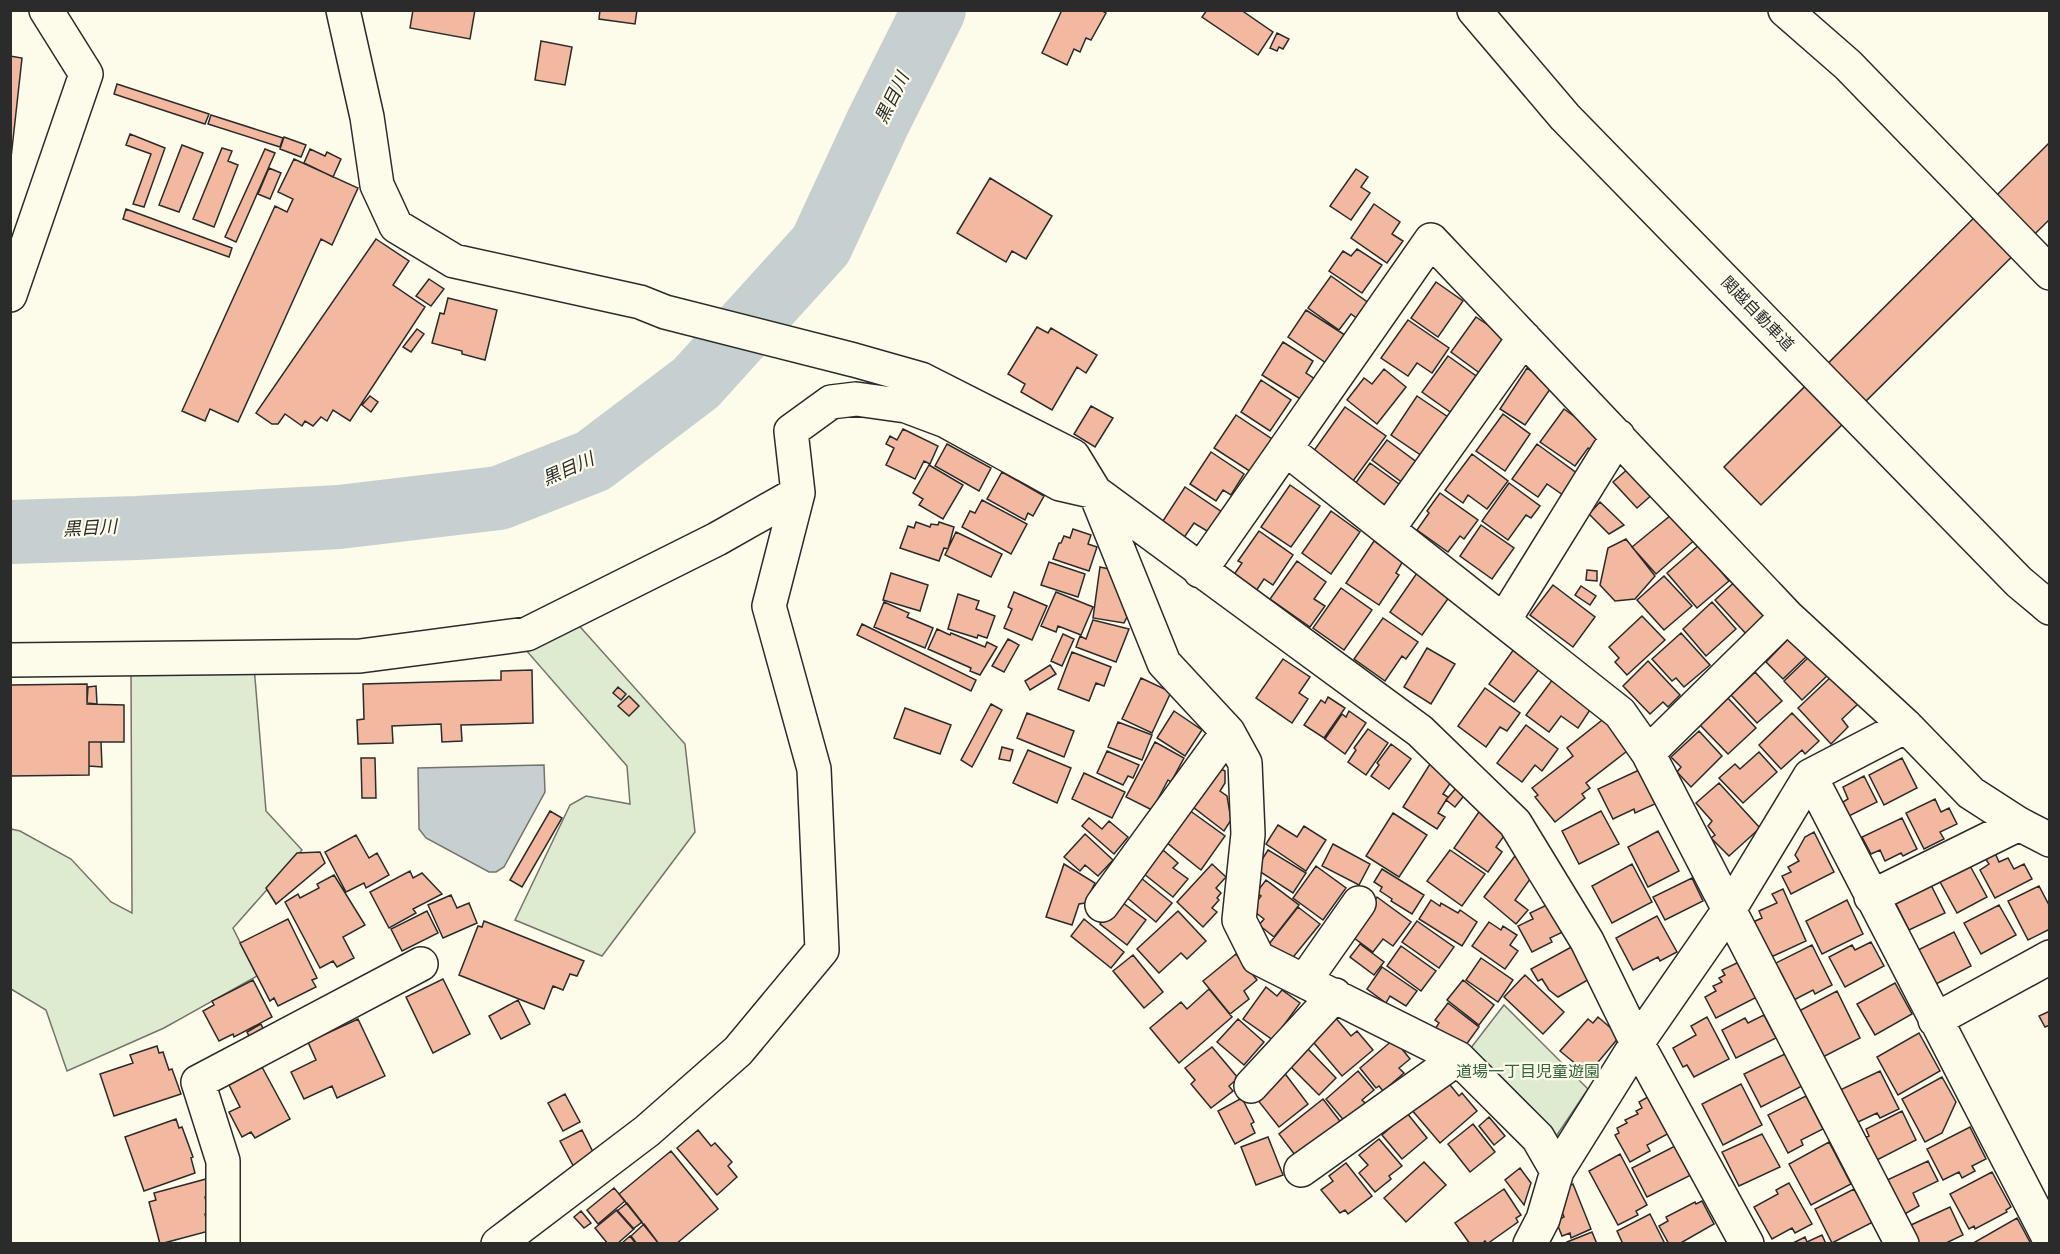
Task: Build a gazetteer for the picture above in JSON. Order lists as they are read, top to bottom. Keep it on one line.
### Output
{"streets":{"main road":["関越自動車道"]},"water":["黒目川"],"parks":["道場一丁目児童遊園"]}
